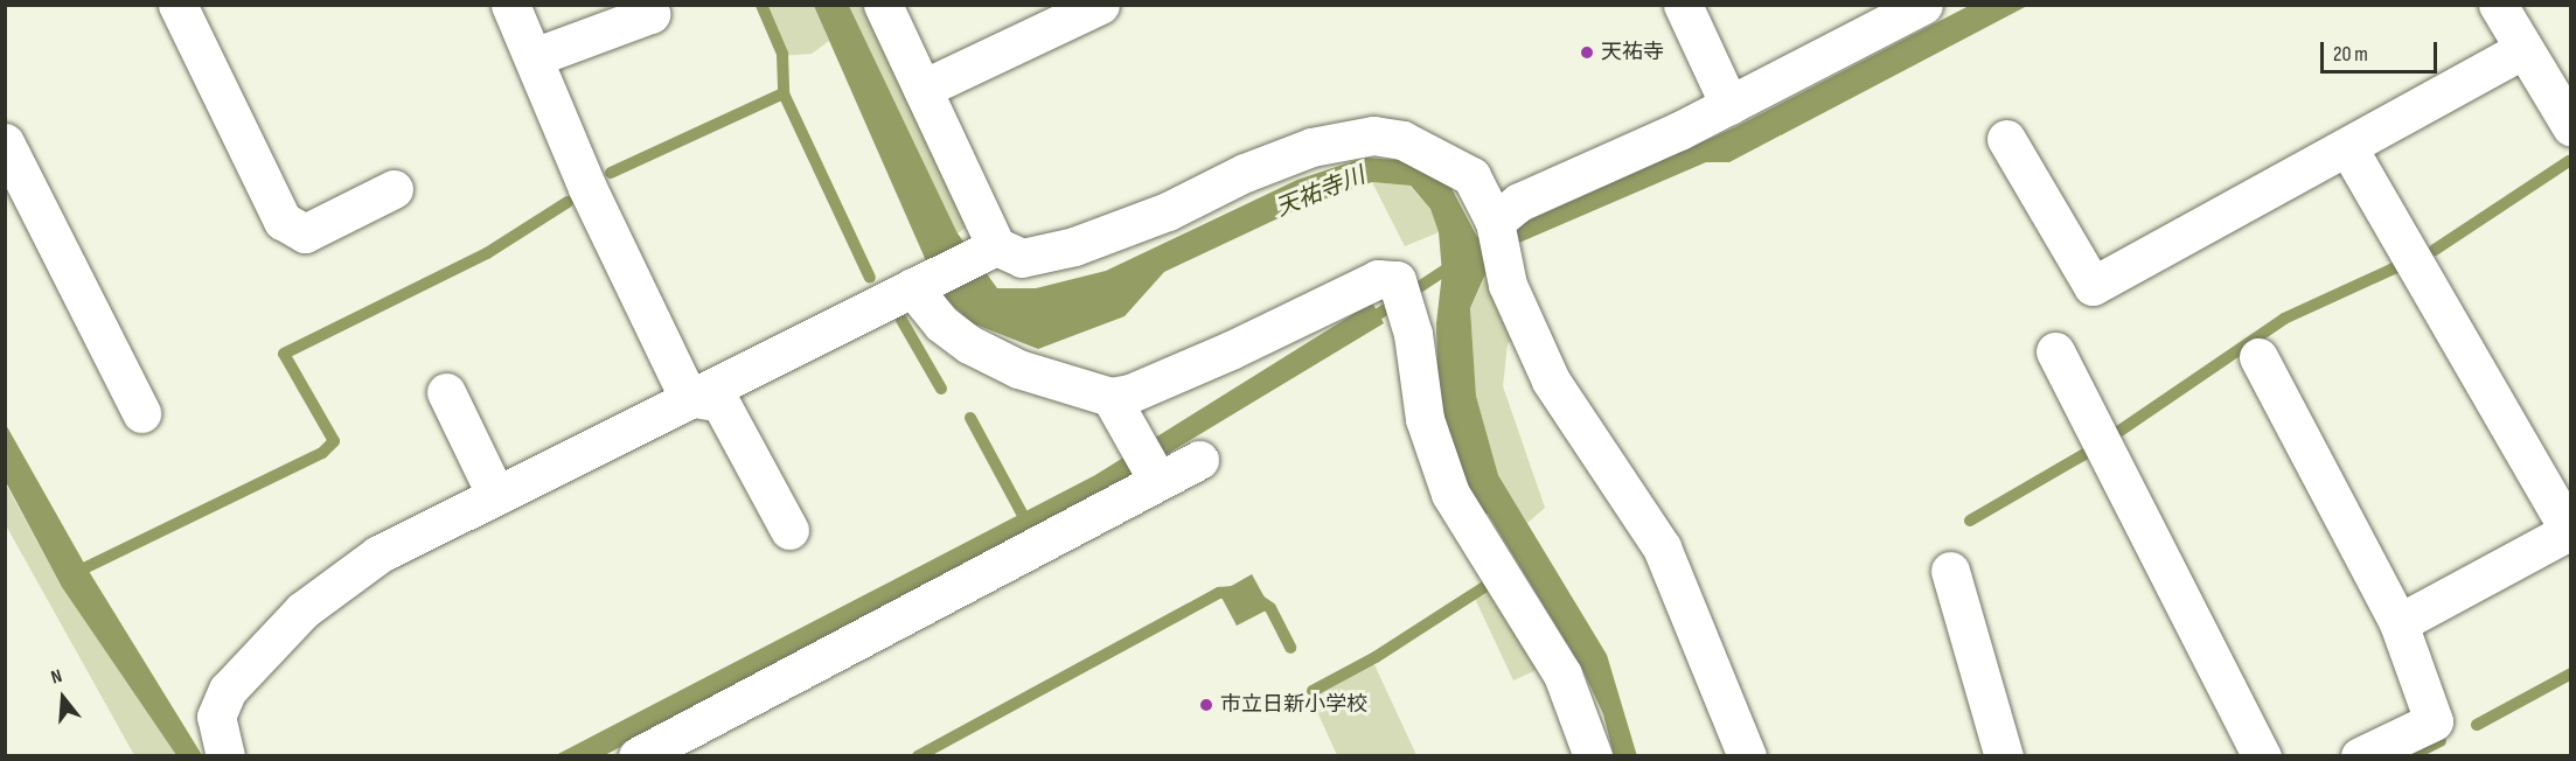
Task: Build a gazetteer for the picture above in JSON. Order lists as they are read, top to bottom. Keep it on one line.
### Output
{"water":["天祐寺川"],"places":["天祐寺","市立日新小学校"],"scale_bar":"20 m","north":"top"}
